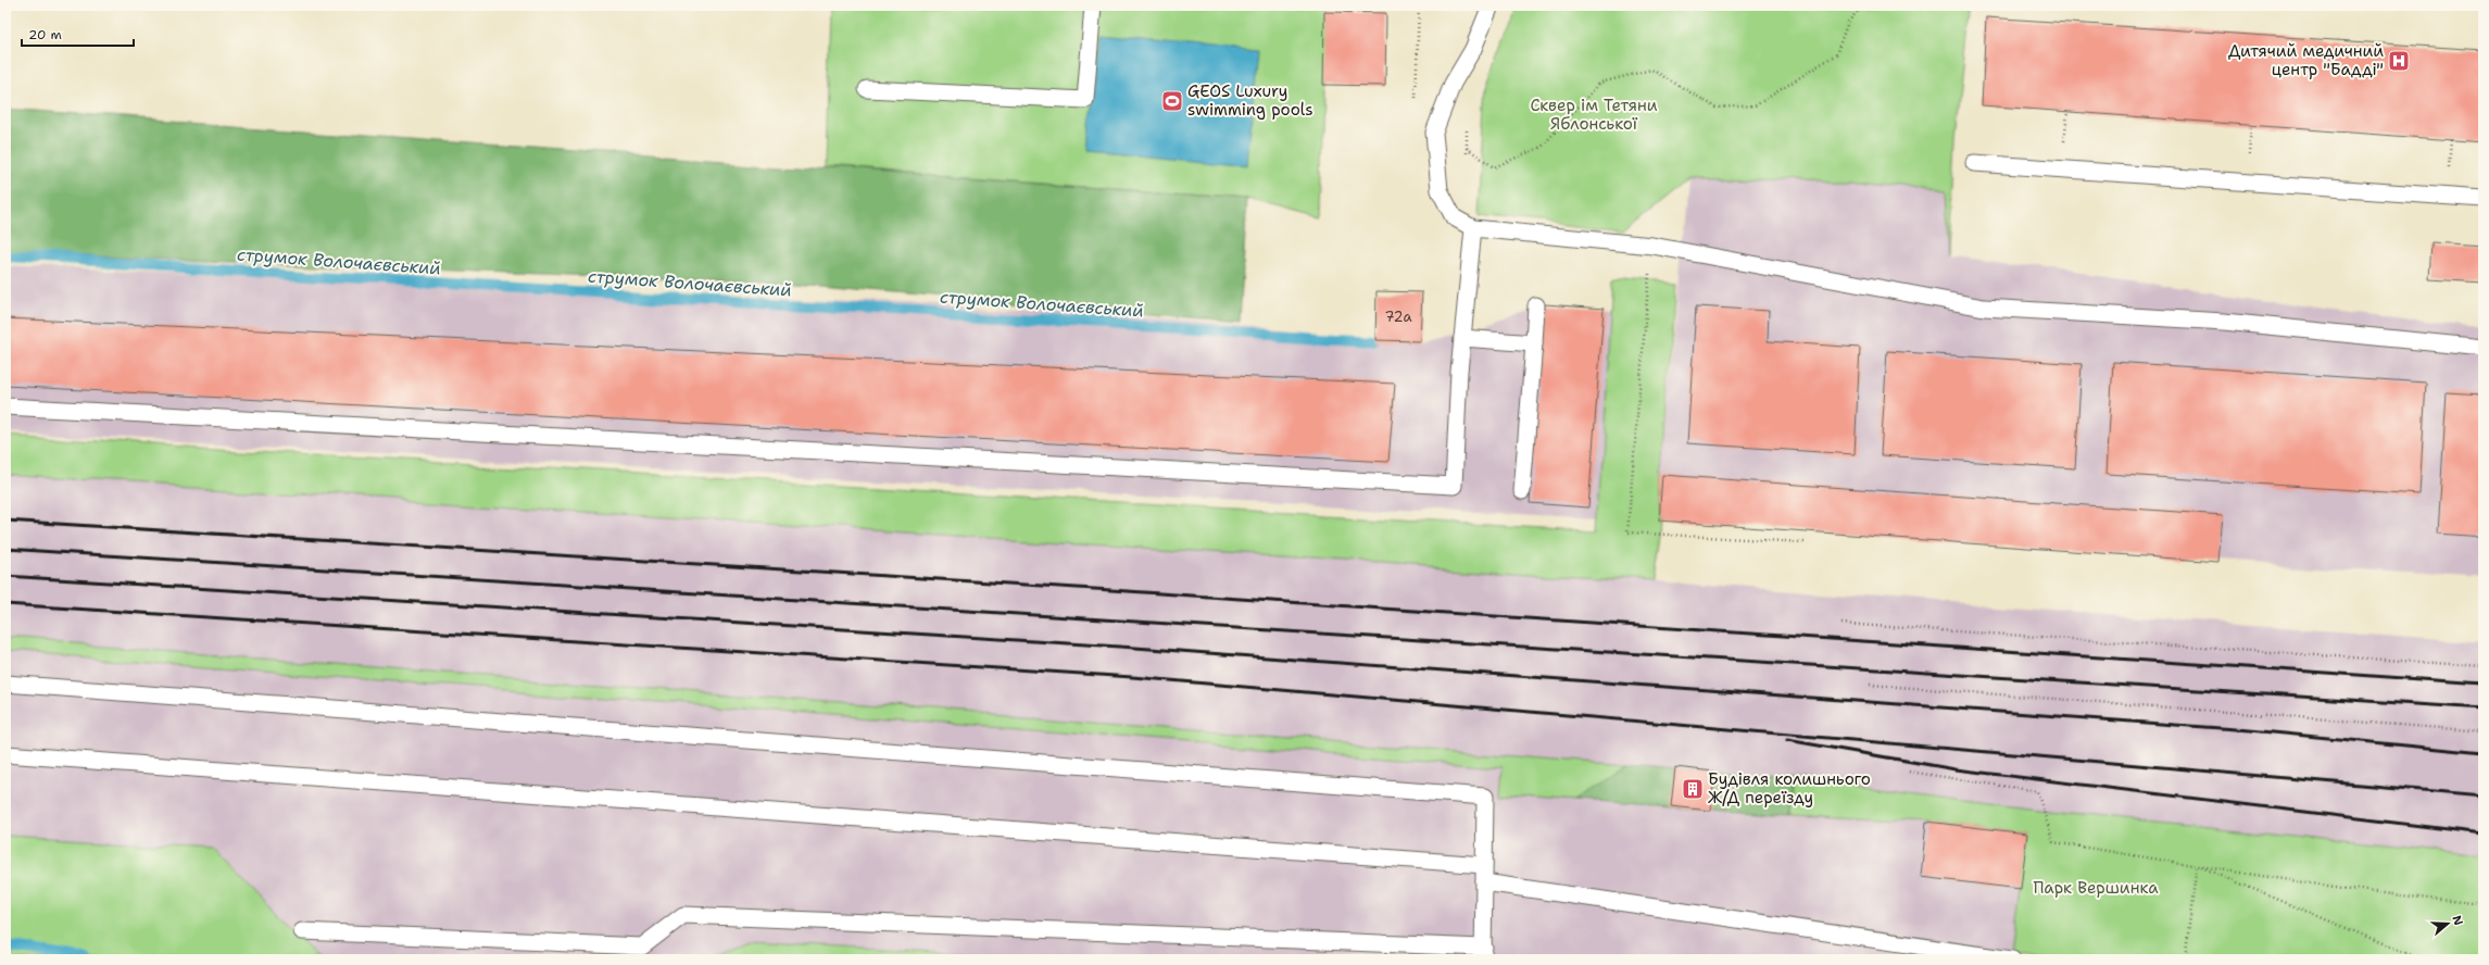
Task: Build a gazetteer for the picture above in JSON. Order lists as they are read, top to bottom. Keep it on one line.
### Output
{"water":["струмок Волочаєвський"],"parks":["Сквер ім Тетяни Яблонської","Парк Вершинка"],"places":{"hospital":["Дитячий медичний центр \"Бадді\""],"sports":["GEOS Luxury swimming pools"],"building":["Будівля колишнього Ж/Д переїзду"]},"house_numbers":["72а"],"scale_bar":"20 m","north":"right"}
